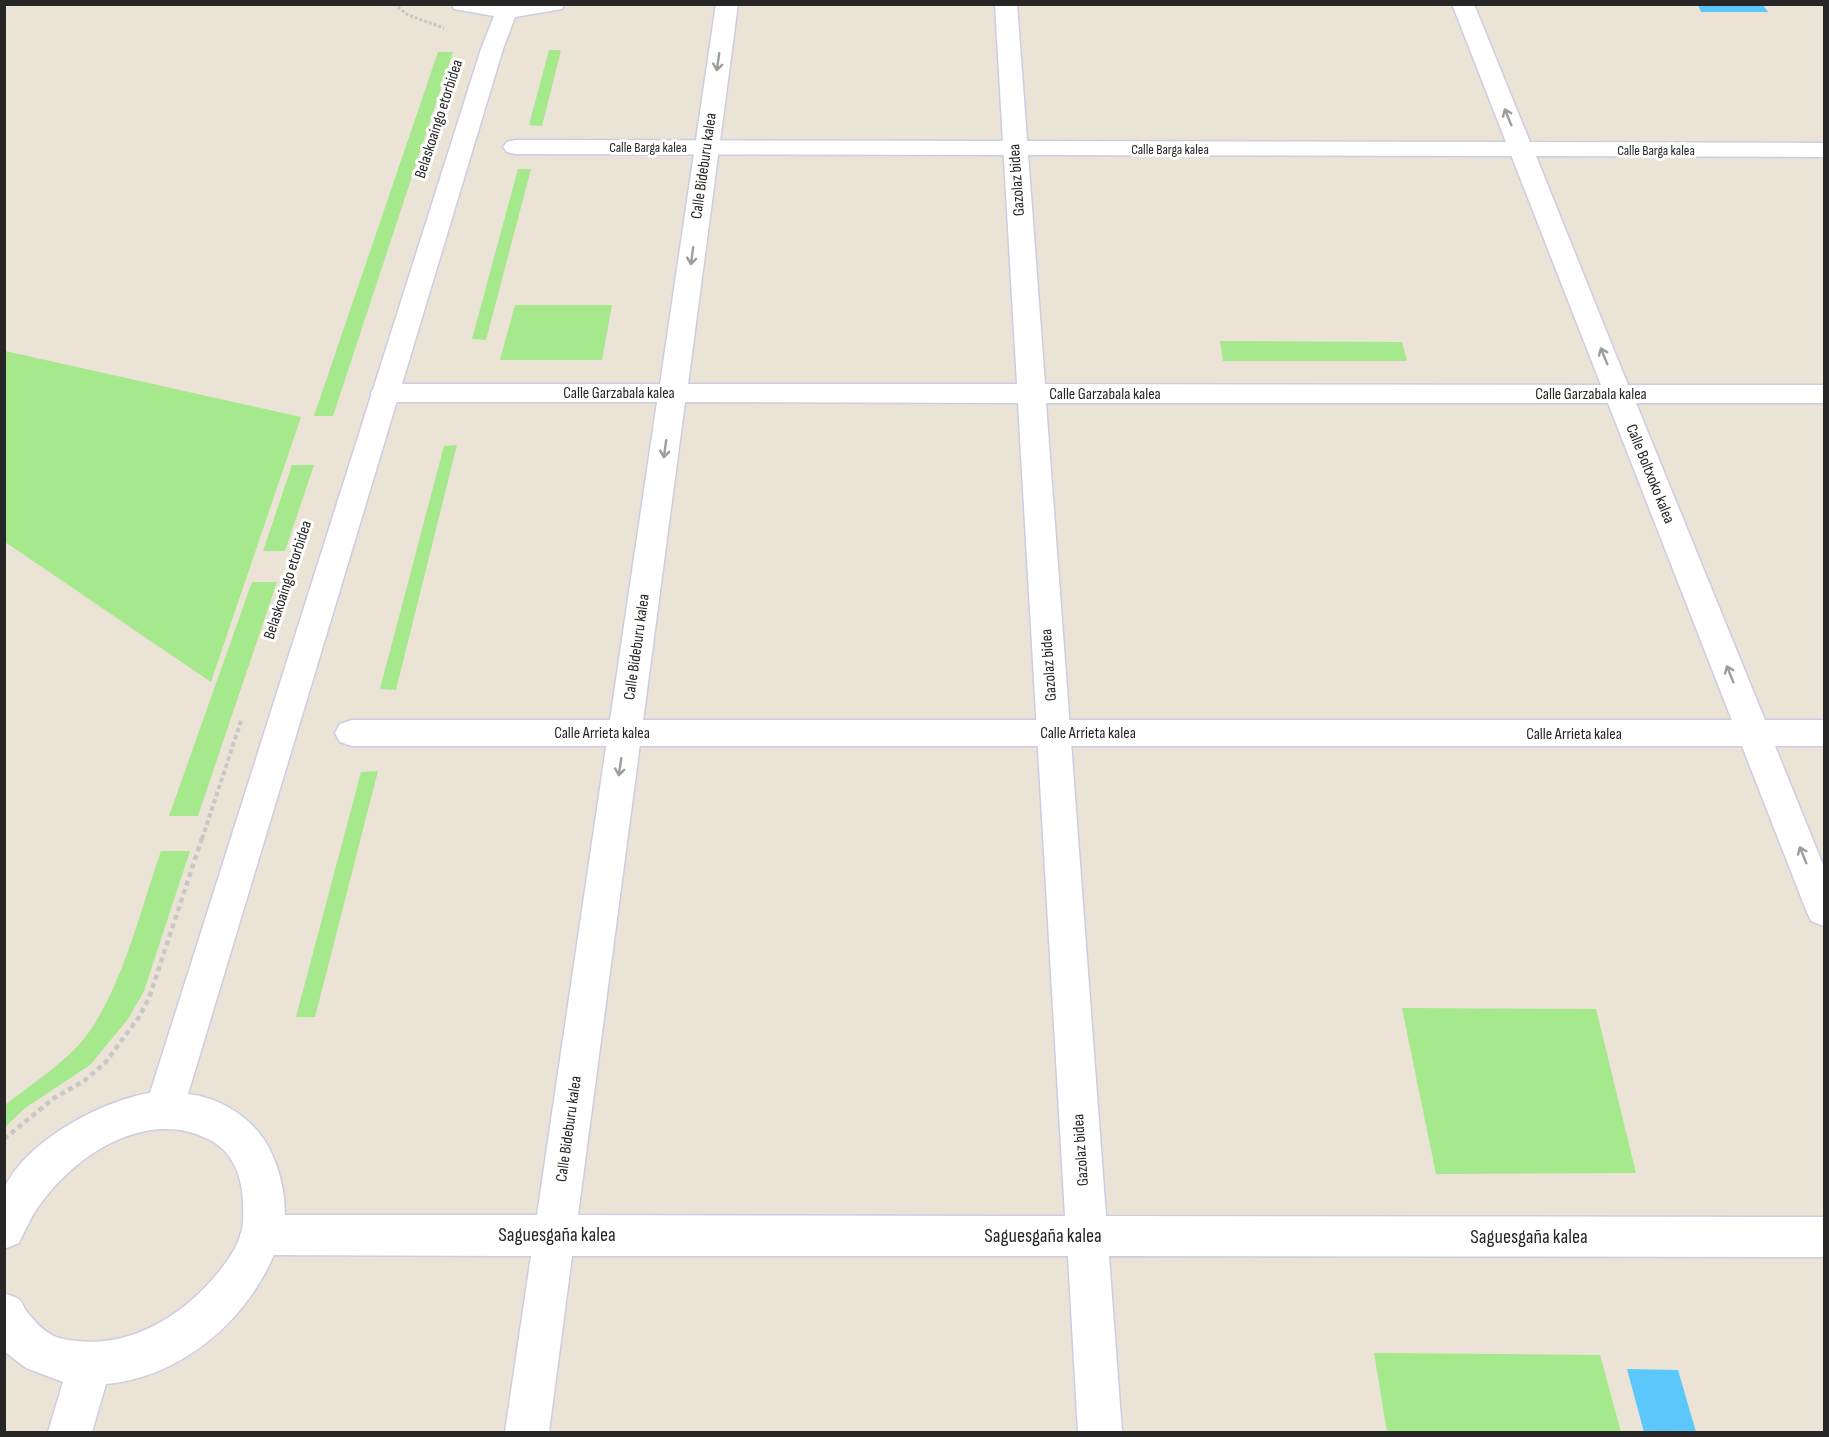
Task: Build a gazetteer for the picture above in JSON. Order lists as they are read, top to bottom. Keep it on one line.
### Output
{"streets":{"street":["Belaskoaingo etorbidea","Calle Barga kalea","Calle Bideburu kalea","Gazolaz bidea","Calle Garzabala kalea","Calle Boltxoko kalea","Calle Arrieta kalea","Saguesgaña kalea"]},"crossings":[["Belaskoaingo etorbidea","Calle Garzabala kalea"],["Calle Barga kalea","Calle Bideburu kalea"],["Calle Barga kalea","Gazolaz bidea"],["Calle Barga kalea","Calle Boltxoko kalea"],["Calle Bideburu kalea","Calle Garzabala kalea"],["Calle Bideburu kalea","Calle Arrieta kalea"],["Calle Bideburu kalea","Saguesgaña kalea"],["Gazolaz bidea","Calle Garzabala kalea"],["Gazolaz bidea","Calle Arrieta kalea"],["Gazolaz bidea","Saguesgaña kalea"],["Calle Garzabala kalea","Calle Boltxoko kalea"],["Calle Boltxoko kalea","Calle Arrieta kalea"]],"one_way":["Calle Bideburu kalea","Calle Boltxoko kalea"]}
